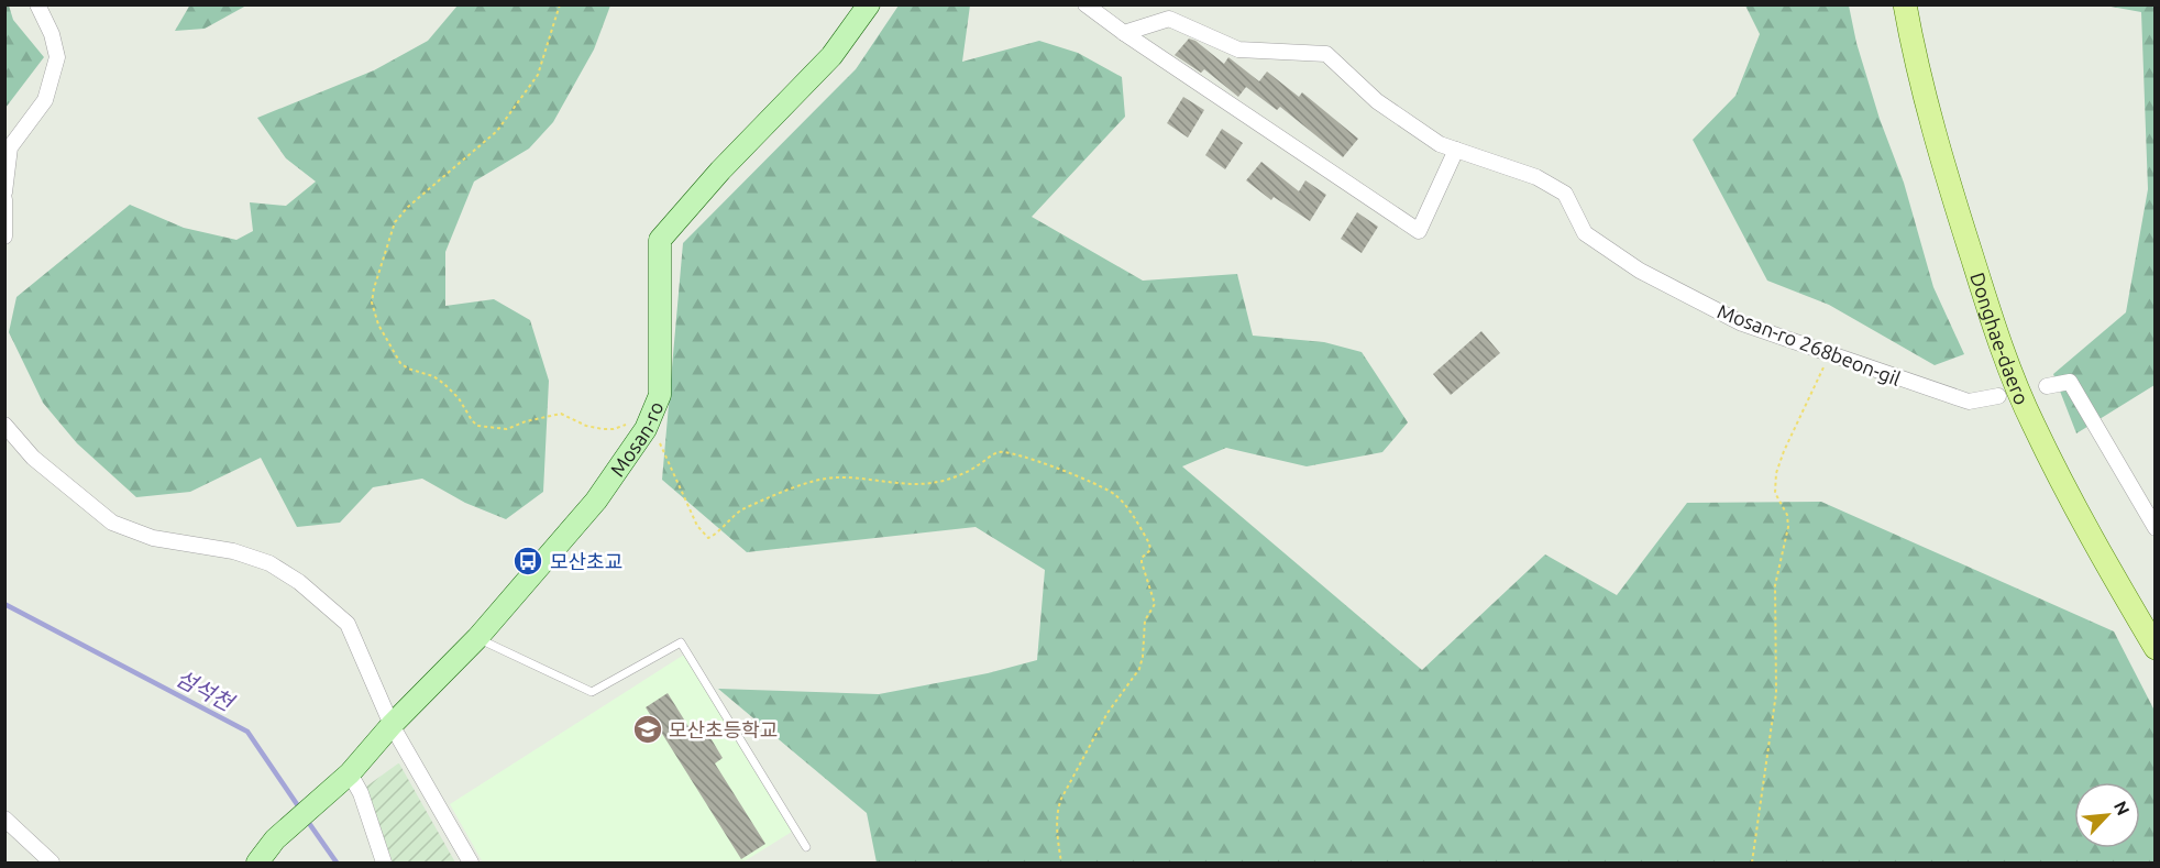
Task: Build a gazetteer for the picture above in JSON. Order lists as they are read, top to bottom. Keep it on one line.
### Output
{"streets":{"main road":["Donghae-daero"],"street":["Mosan-ro 268beon-gil","Mosan-ro"]},"water":["섬석천"],"places":{"bus stop":["모산초교"],"school or university":["모산초등학교"]},"north":"top right"}
